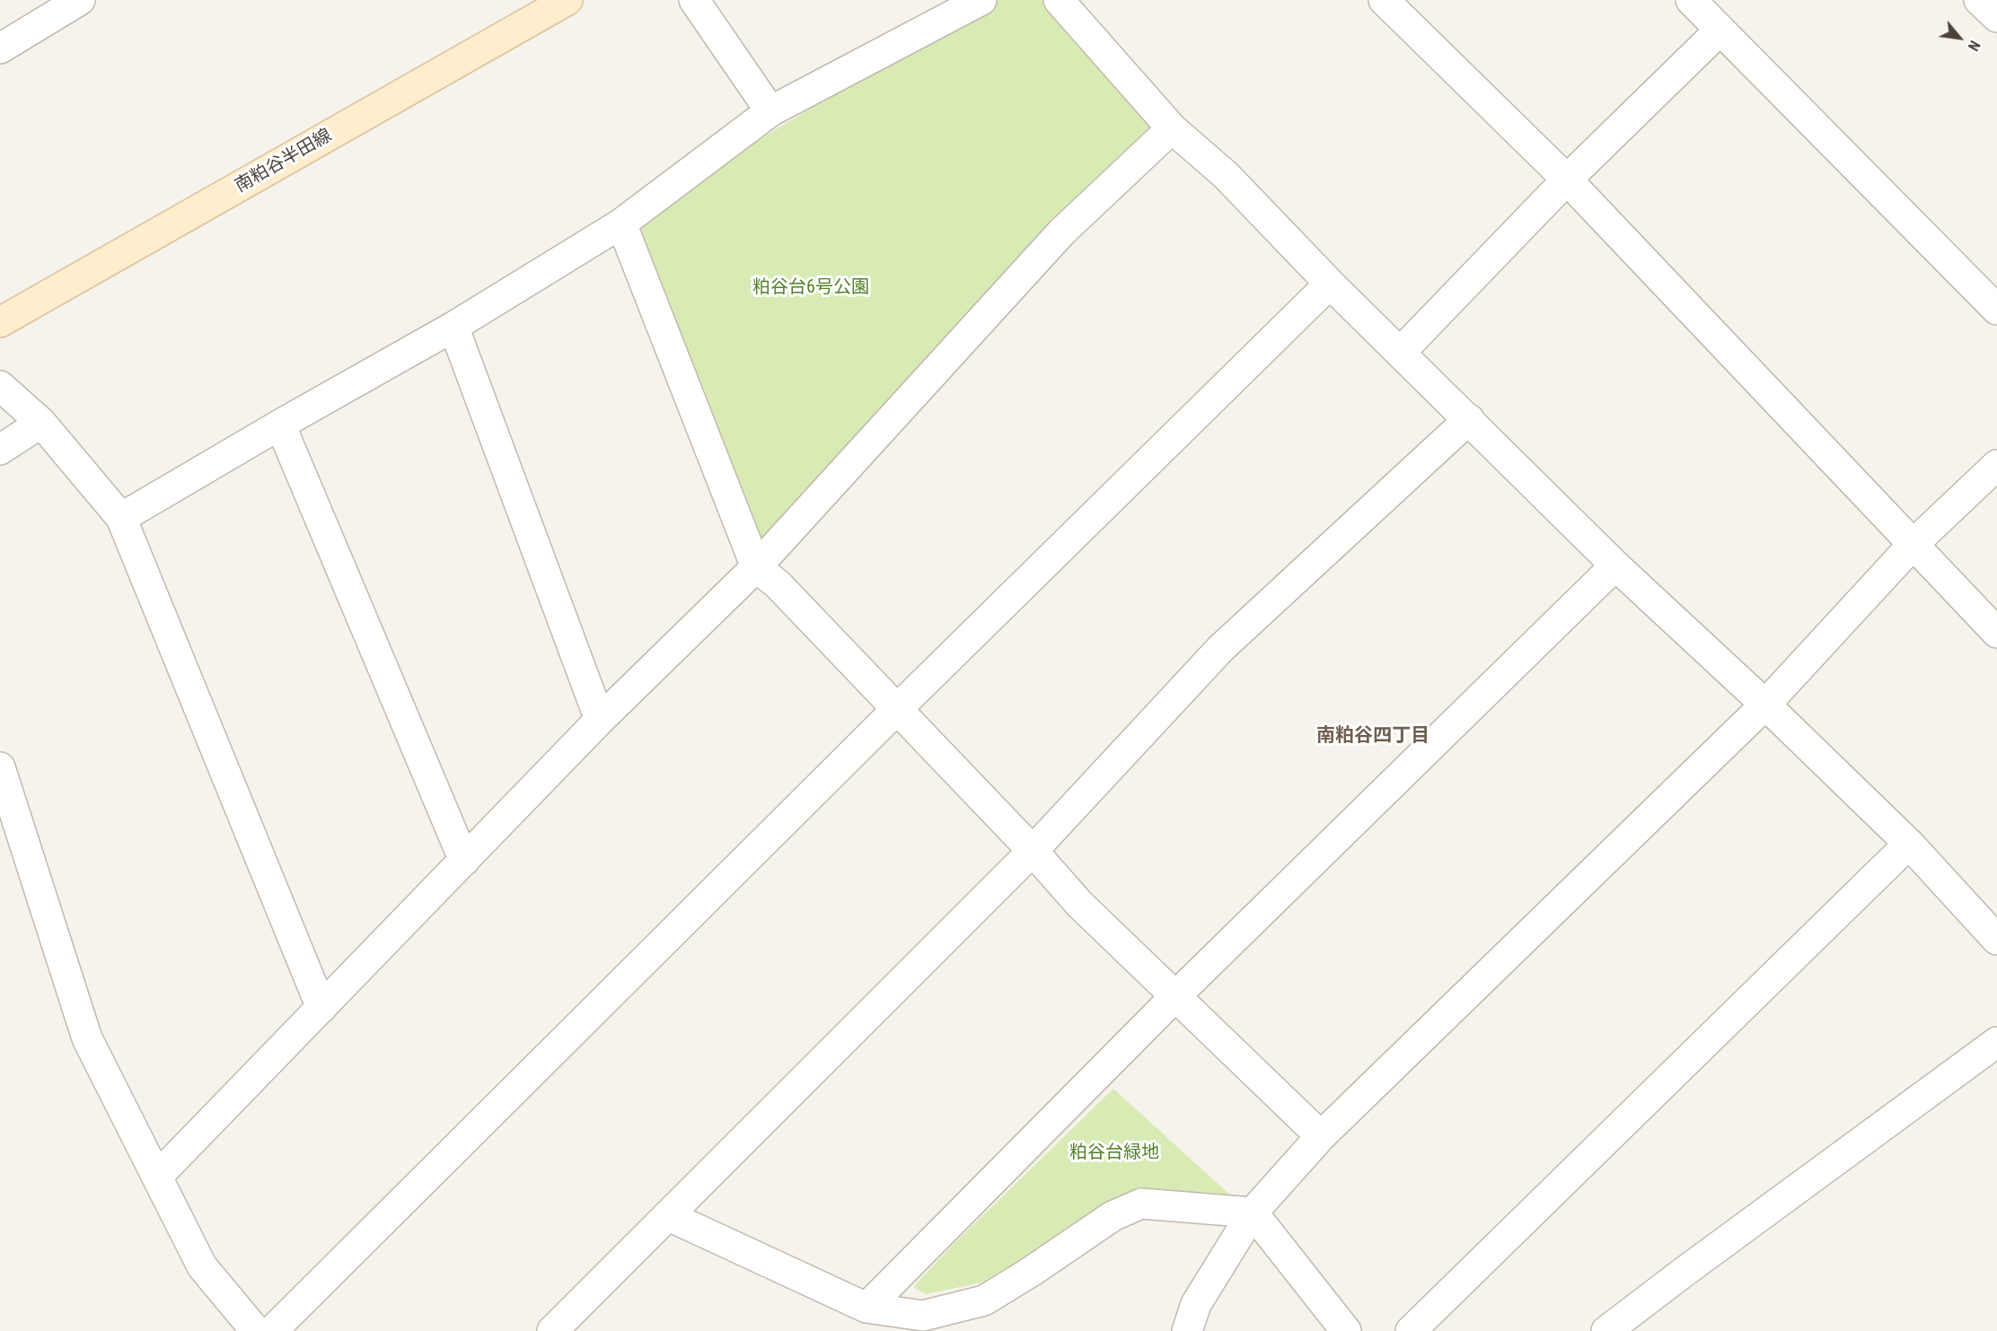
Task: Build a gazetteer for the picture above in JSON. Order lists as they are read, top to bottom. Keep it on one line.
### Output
{"streets":{"main road":["南粕谷半田線"]},"districts":["南粕谷四丁目"],"parks":["粕谷台6号公園","粕谷台緑地"],"north":"bottom right"}
